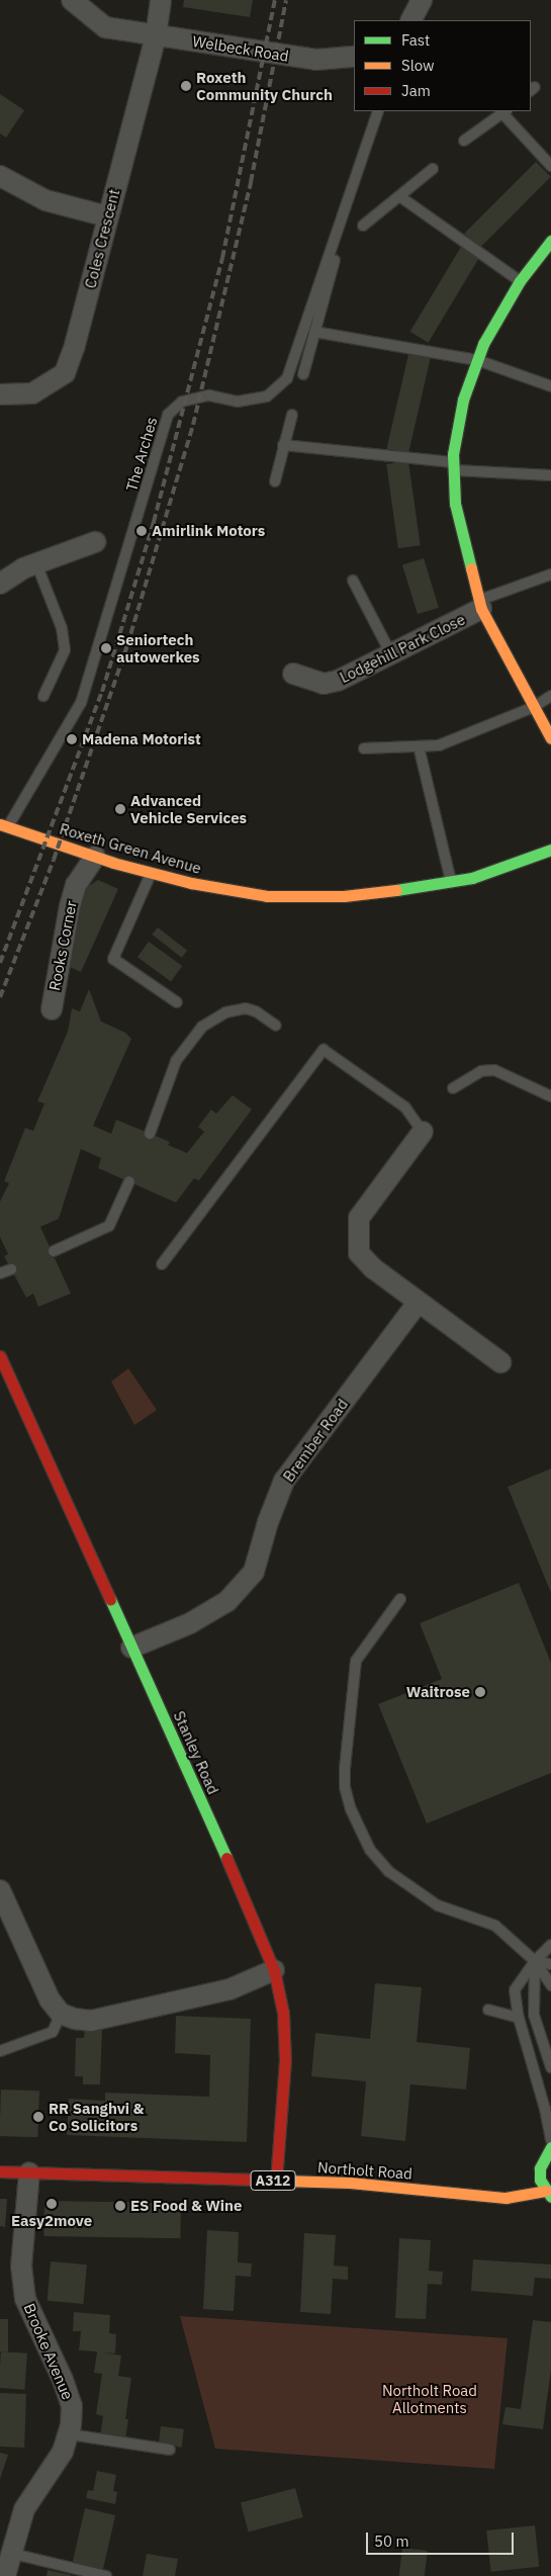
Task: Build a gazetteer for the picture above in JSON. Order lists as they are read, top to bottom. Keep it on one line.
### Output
{"streets":{"street":["Welbeck Road","Coles Crescent","Lodgehill Park Close","Roxeth Green Avenue","Rooks Corner","Brember Road","Stanley Road","Northolt Road","A312","Brooke Avenue"],"lane":["The Arches"]},"crossings":[["Welbeck Road","Coles Crescent"],["The Arches","Roxeth Green Avenue"],["Roxeth Green Avenue","Rooks Corner"],["Brember Road","Stanley Road"],["Stanley Road","Northolt Road"],["Northolt Road","Brooke Avenue"]],"parks":["Northolt Road Allotments"],"places":["Roxeth Community Church","Amirlink Motors","Seniortech autowerkes","Madena Motorist","Advanced Vehicle Services","Waitrose","RR Sanghvi & Co Solicitors","Easy2move","ES Food & Wine"],"legend":["Fast","Slow","Jam"],"scale_bar":"50 m"}
